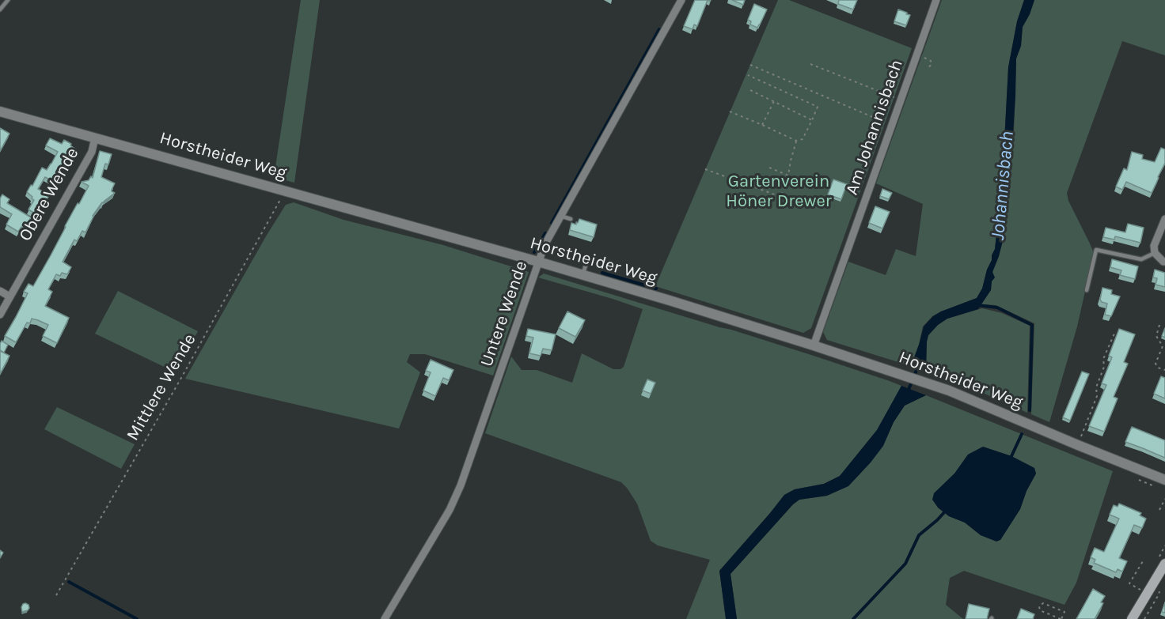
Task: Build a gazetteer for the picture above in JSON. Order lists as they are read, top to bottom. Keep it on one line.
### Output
{"streets":{"street":["Am Johannisbach","Horstheider Weg","Obere Wende","Untere Wende"],"path":["Mittlere Wende"]},"crossings":[["Am Johannisbach","Horstheider Weg"],["Horstheider Weg","Obere Wende"],["Horstheider Weg","Untere Wende"],["Horstheider Weg","Mittlere Wende"]],"water":["Johannisbach"],"parks":["Gartenverein Höner Drewer"]}
